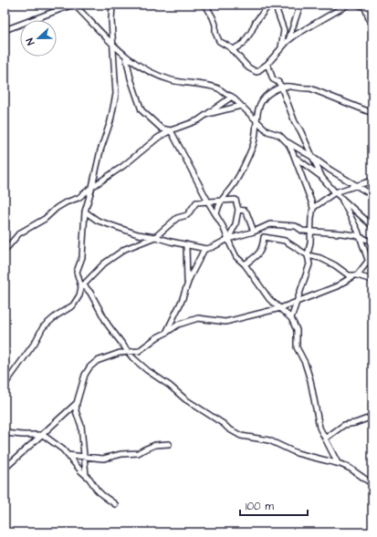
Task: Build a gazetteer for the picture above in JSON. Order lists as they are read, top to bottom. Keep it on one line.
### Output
{"scale_bar":"100 m","north":"left"}
